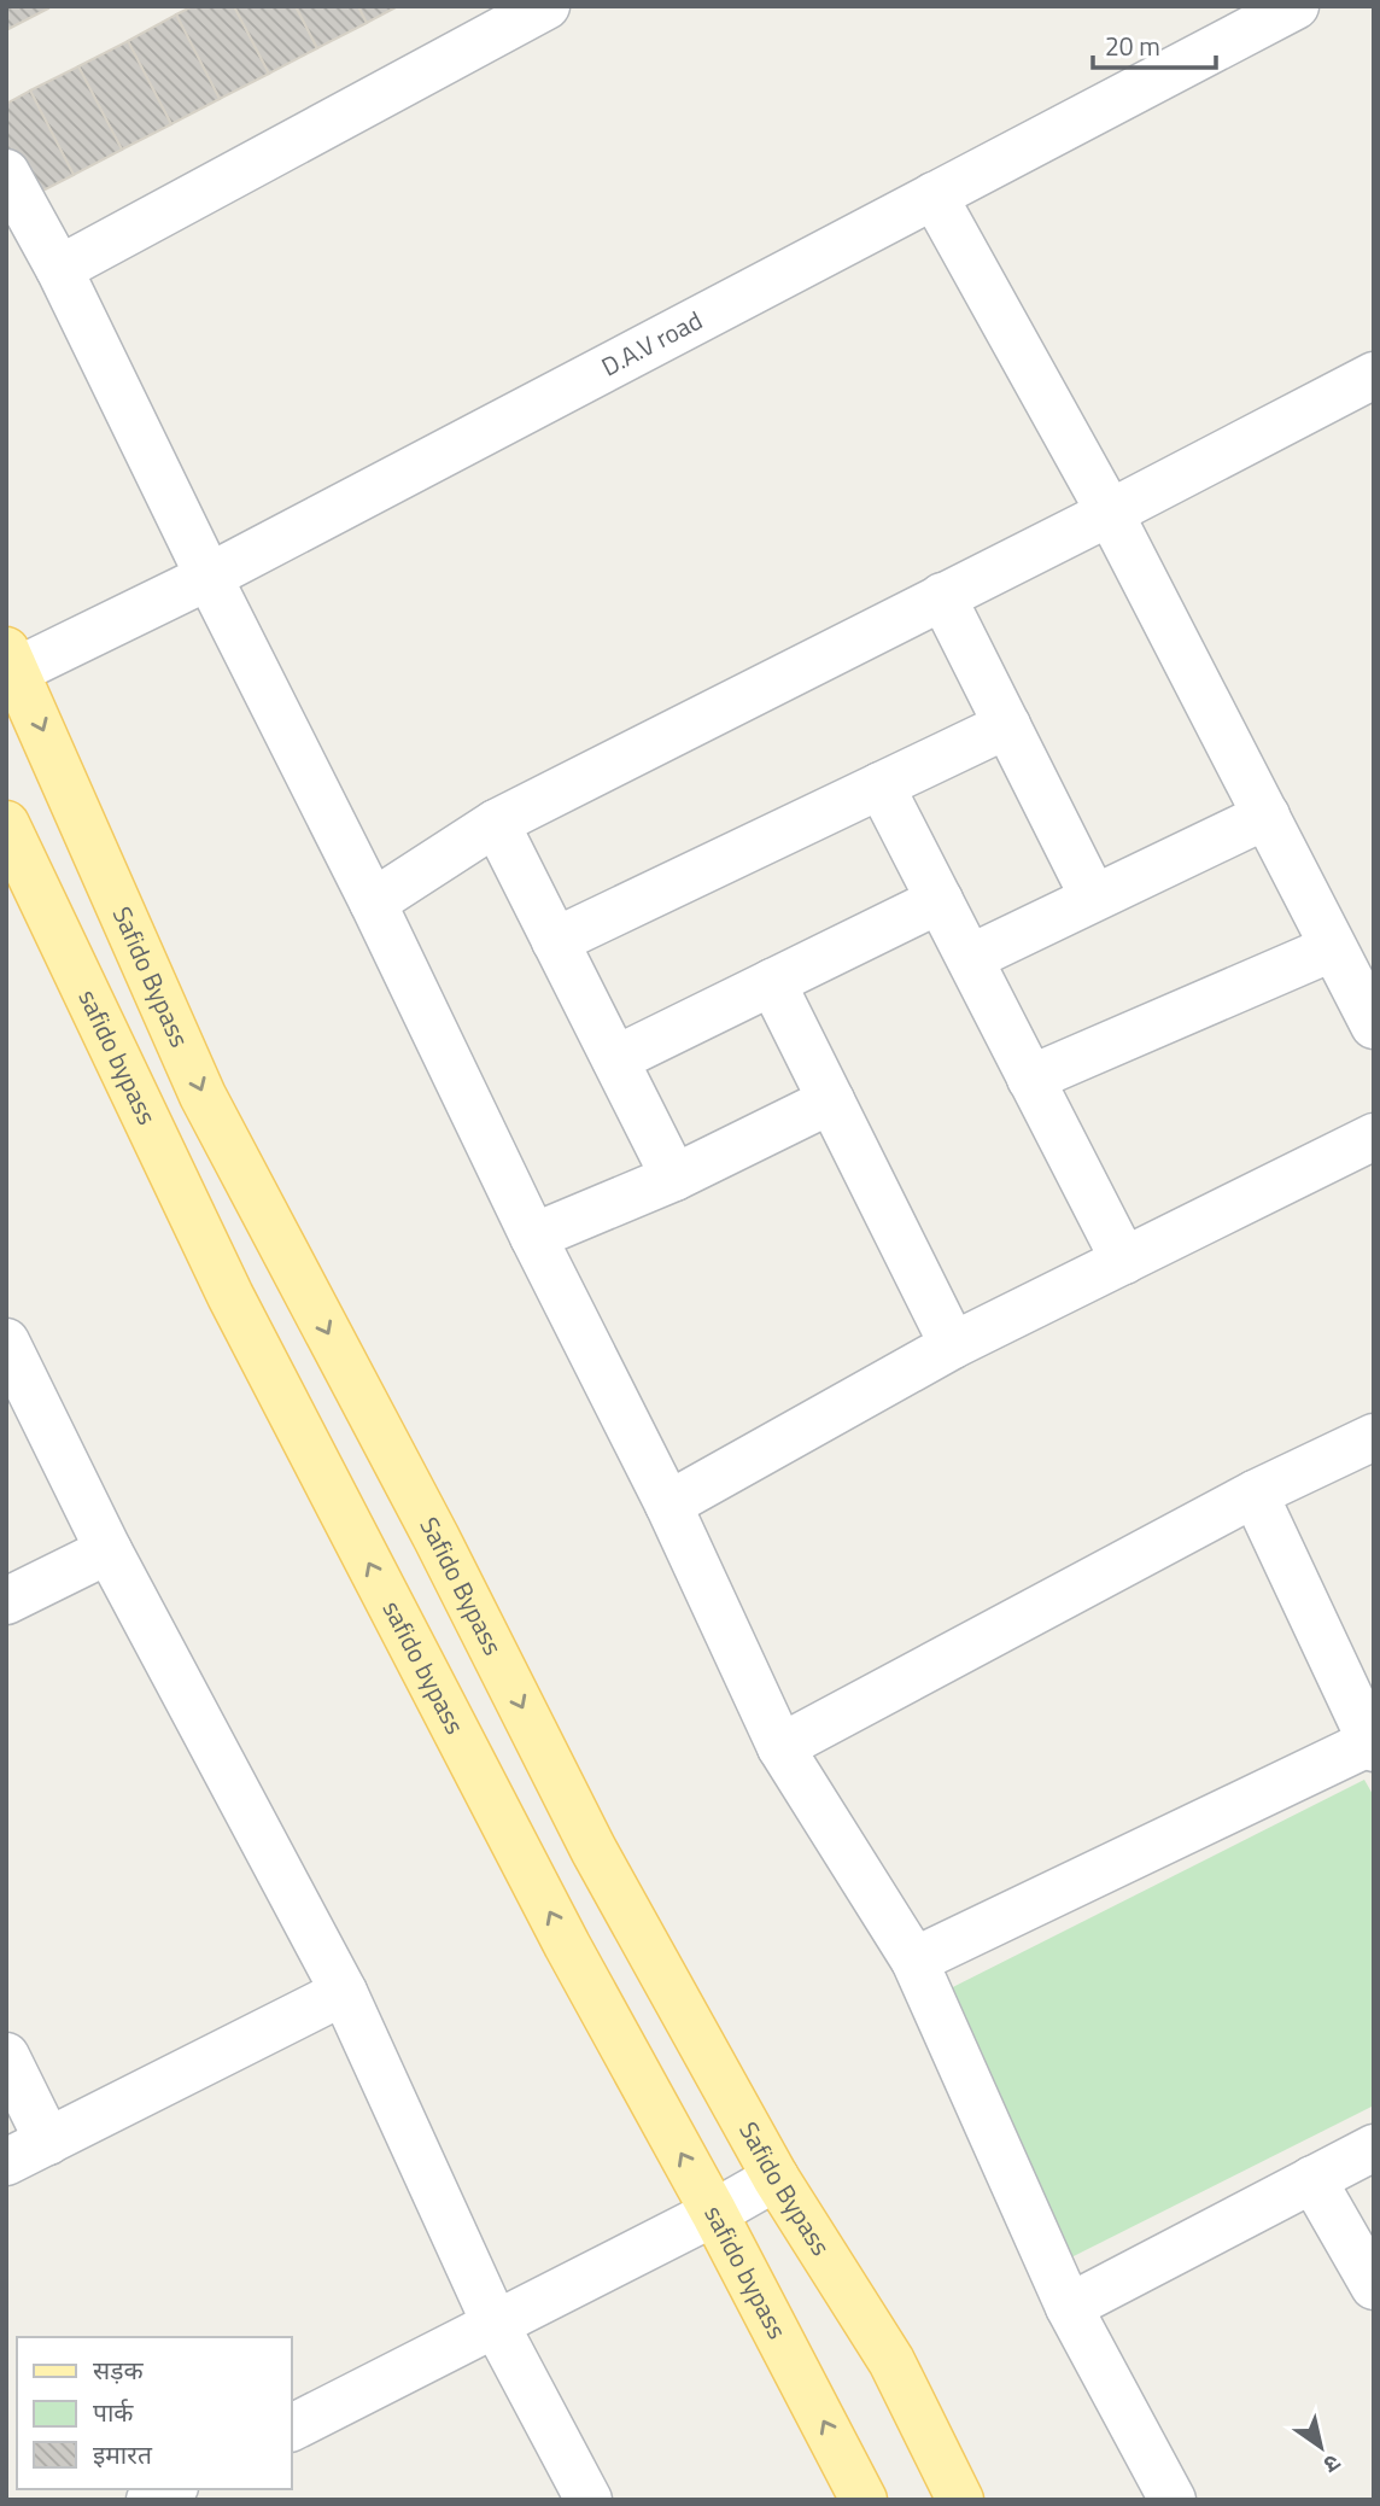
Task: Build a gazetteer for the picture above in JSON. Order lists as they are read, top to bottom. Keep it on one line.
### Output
{"streets":{"main road":["Safido Bypass","safido bypass"],"street":["D.A.V road"]},"crossings":[["D.A.V road","Safido Bypass"]],"one_way":["Safido Bypass","safido bypass"],"legend":["सड़क","पार्क","इमारत"],"scale_bar":"20 m","north":"bottom right"}
